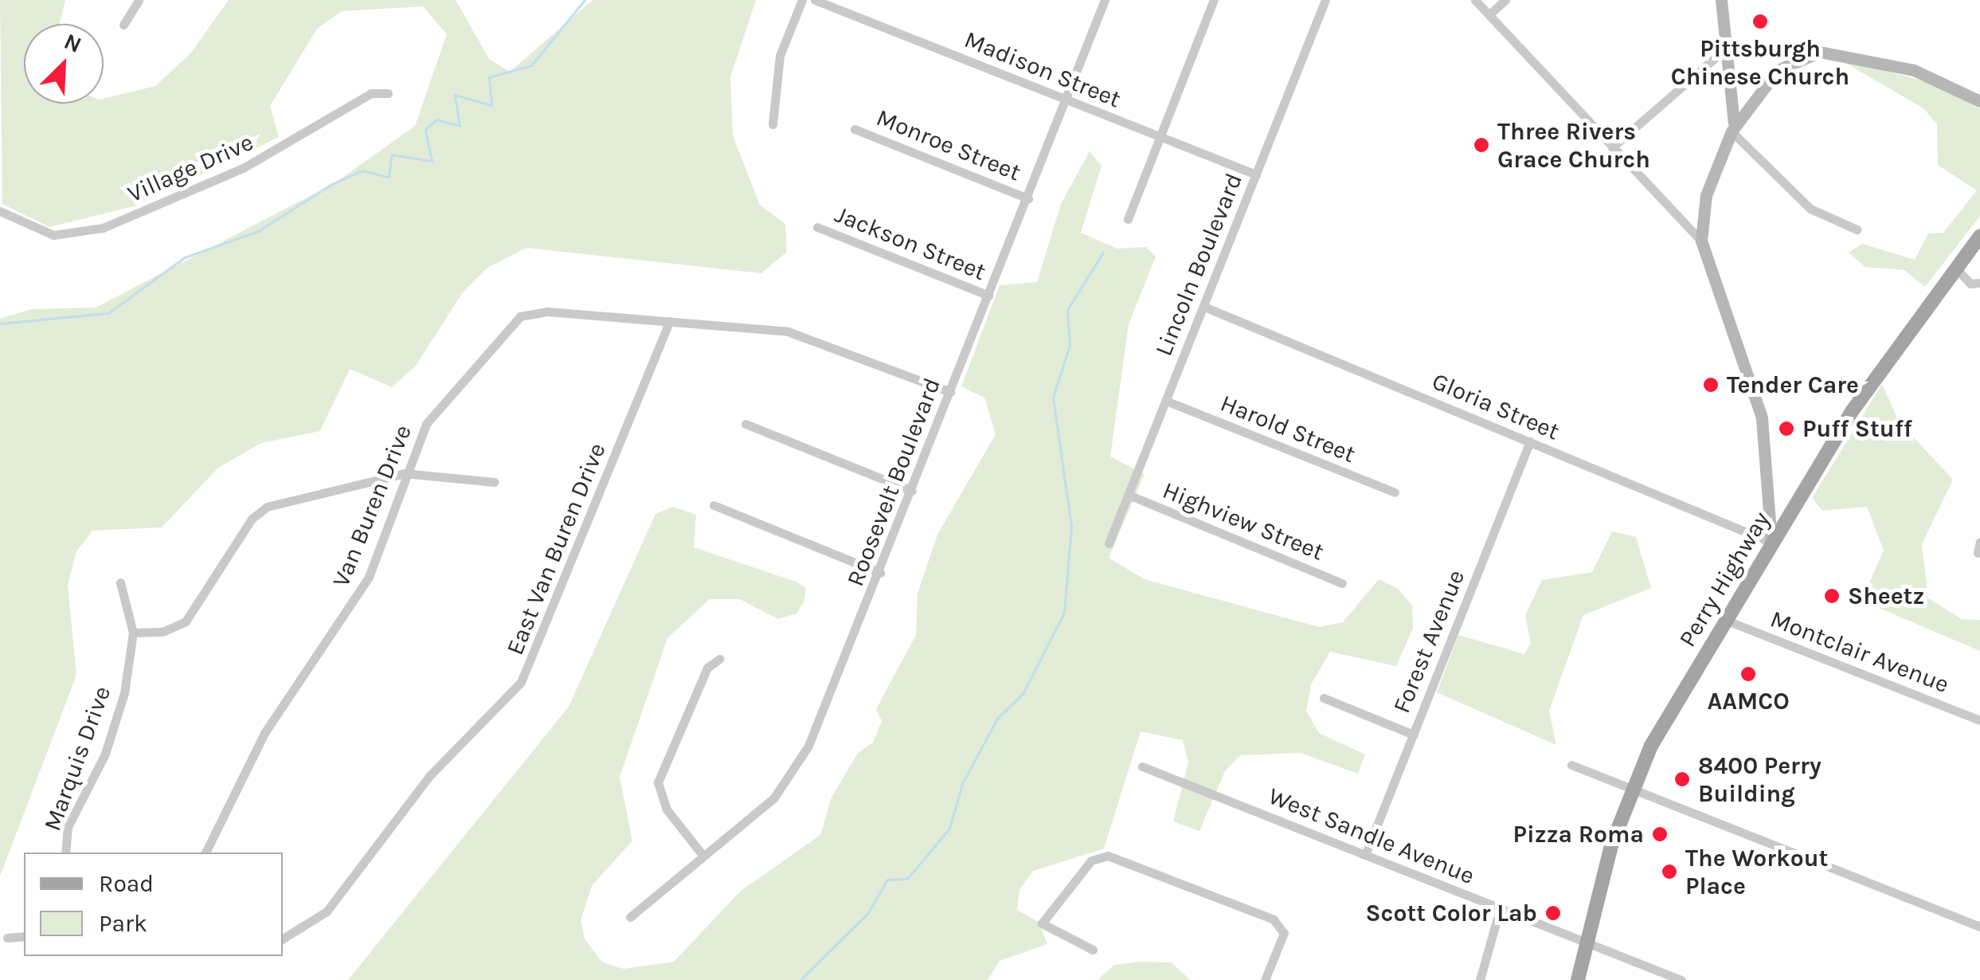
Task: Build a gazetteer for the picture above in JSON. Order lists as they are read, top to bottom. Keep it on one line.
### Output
{"streets":{"main road":["Perry Highway"],"street":["Madison Street","Monroe Street","Village Drive","Jackson Street","Lincoln Boulevard","Gloria Street","Harold Street","Roosevelt Boulevard","Van Buren Drive","Highview Street","East Van Buren Drive","Forest Avenue","Montclair Avenue","Marquis Drive","West Sandle Avenue"]},"crossings":[["Madison Street","Lincoln Boulevard"],["Madison Street","Roosevelt Boulevard"],["Monroe Street","Roosevelt Boulevard"],["Jackson Street","Roosevelt Boulevard"],["Lincoln Boulevard","Gloria Street"],["Lincoln Boulevard","Harold Street"],["Lincoln Boulevard","Highview Street"],["Gloria Street","Perry Highway"],["Gloria Street","Forest Avenue"],["Roosevelt Boulevard","Van Buren Drive"],["Van Buren Drive","East Van Buren Drive"],["Perry Highway","Montclair Avenue"],["Perry Highway","West Sandle Avenue"],["Forest Avenue","West Sandle Avenue"]],"places":["Pittsburgh Chinese Church","Three Rivers Grace Church","Tender Care","Puff Stuff","Sheetz","AAMCO","8400 Perry Building","Pizza Roma","The Workout Place","Scott Color Lab"],"legend":["Road","Park"],"north":"top right"}
